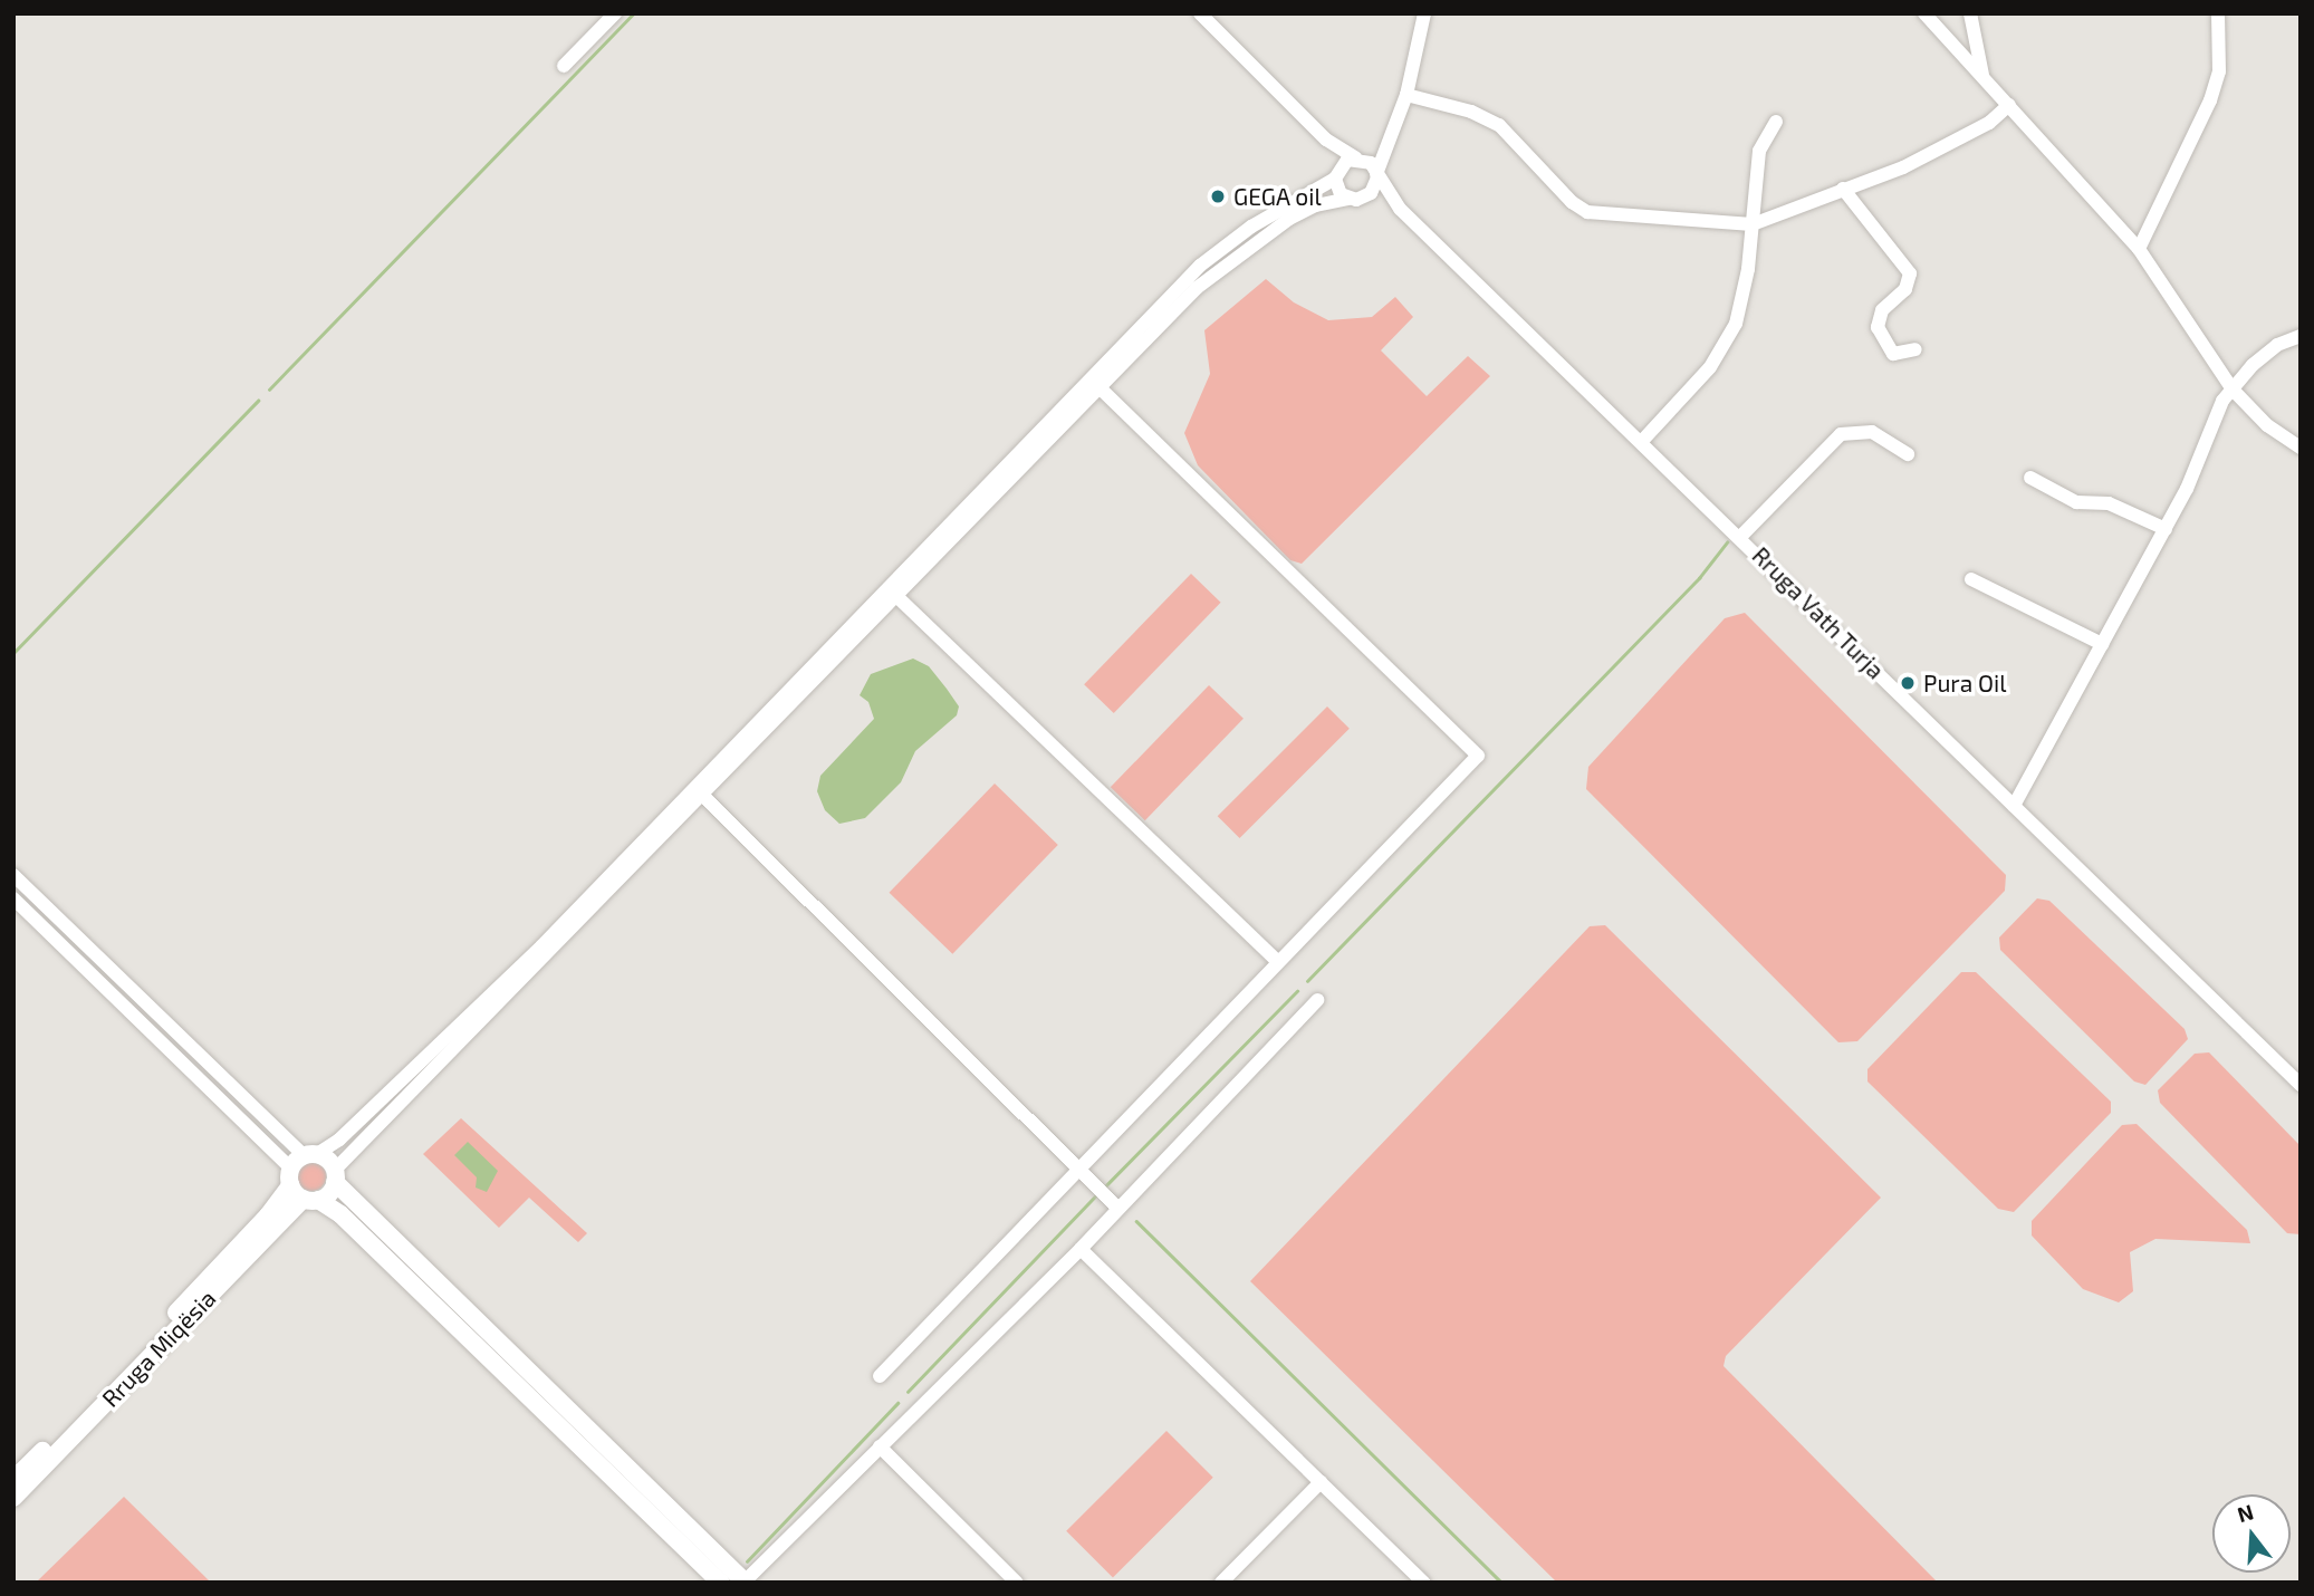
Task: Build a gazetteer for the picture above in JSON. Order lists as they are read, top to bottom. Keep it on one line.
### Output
{"streets":{"main road":["Rruga Miqësia"],"street":["Rruga Vath Turja"]},"places":["GEGA oil","Pura Oil"],"north":"top"}
